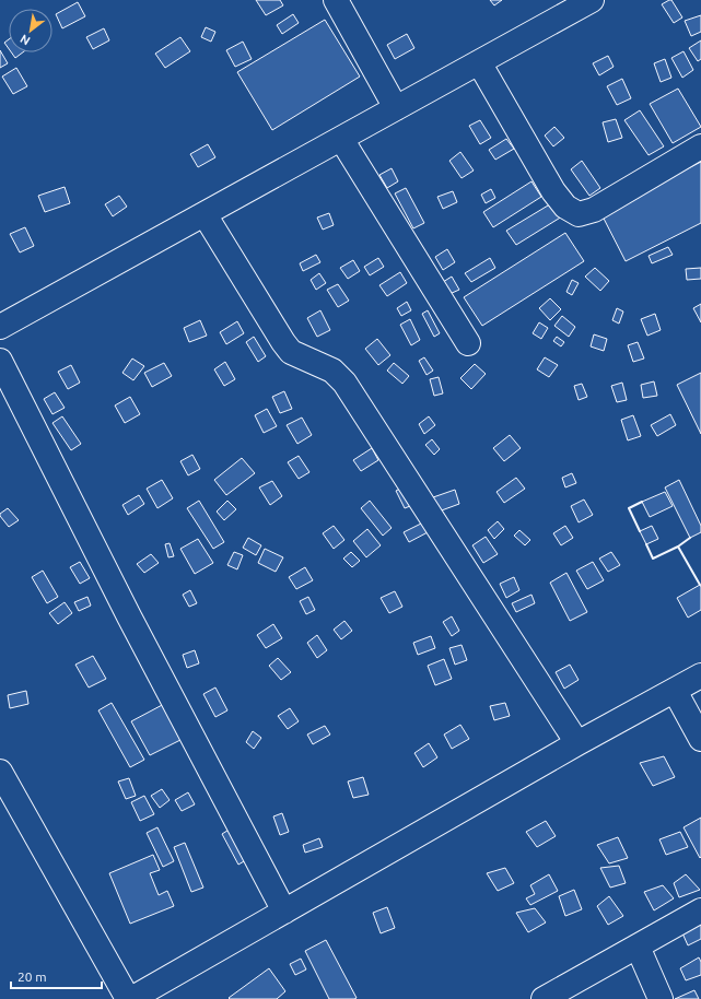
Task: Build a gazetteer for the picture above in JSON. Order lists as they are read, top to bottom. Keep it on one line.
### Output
{"scale_bar":"20 m","north":"bottom left"}
